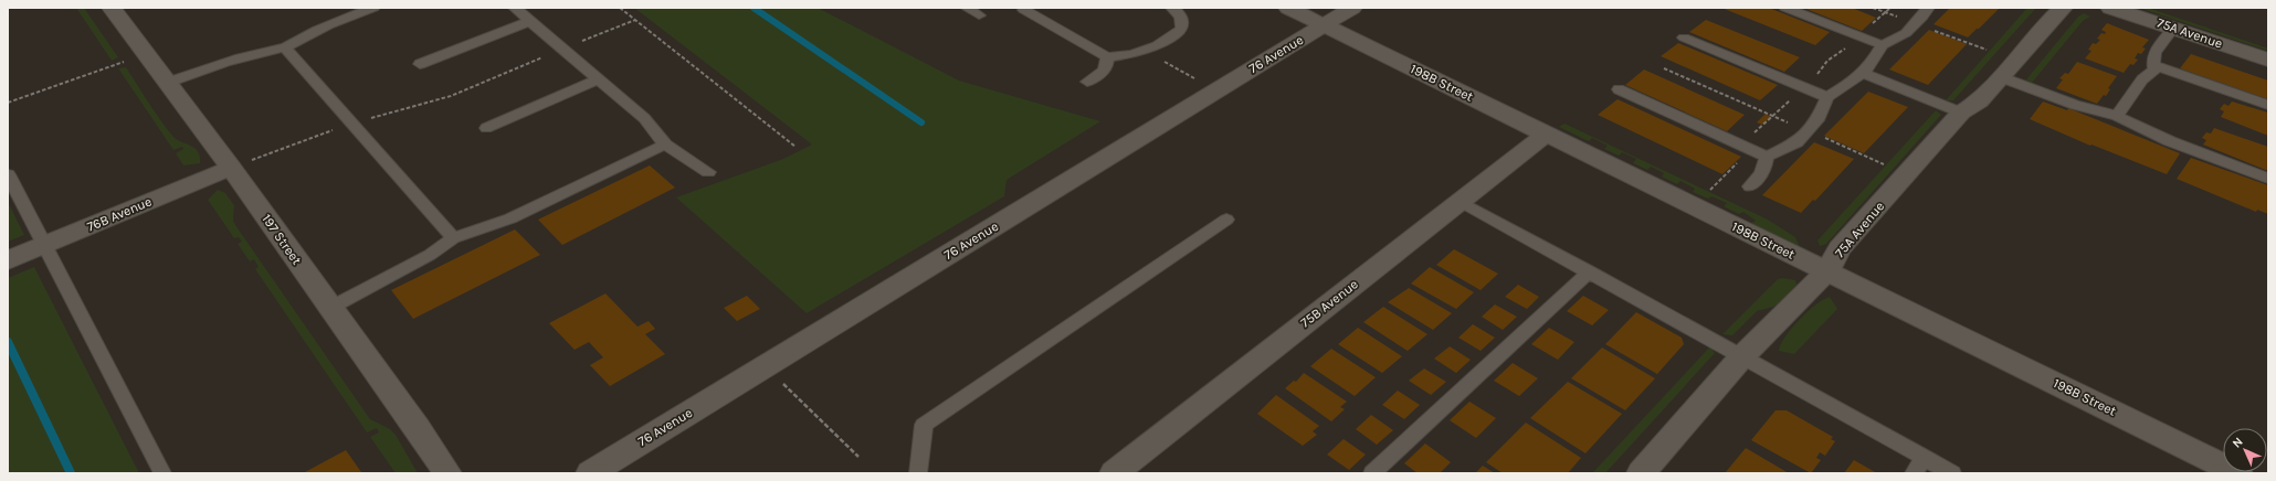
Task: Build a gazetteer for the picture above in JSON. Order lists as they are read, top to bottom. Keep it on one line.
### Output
{"streets":{"street":["75A Avenue","76 Avenue","198B Street","76B Avenue","197 Street","75B Avenue"]},"crossings":[["75A Avenue","198B Street"],["76 Avenue","198B Street"],["198B Street","75B Avenue"],["76B Avenue","197 Street"]],"north":"top left"}
